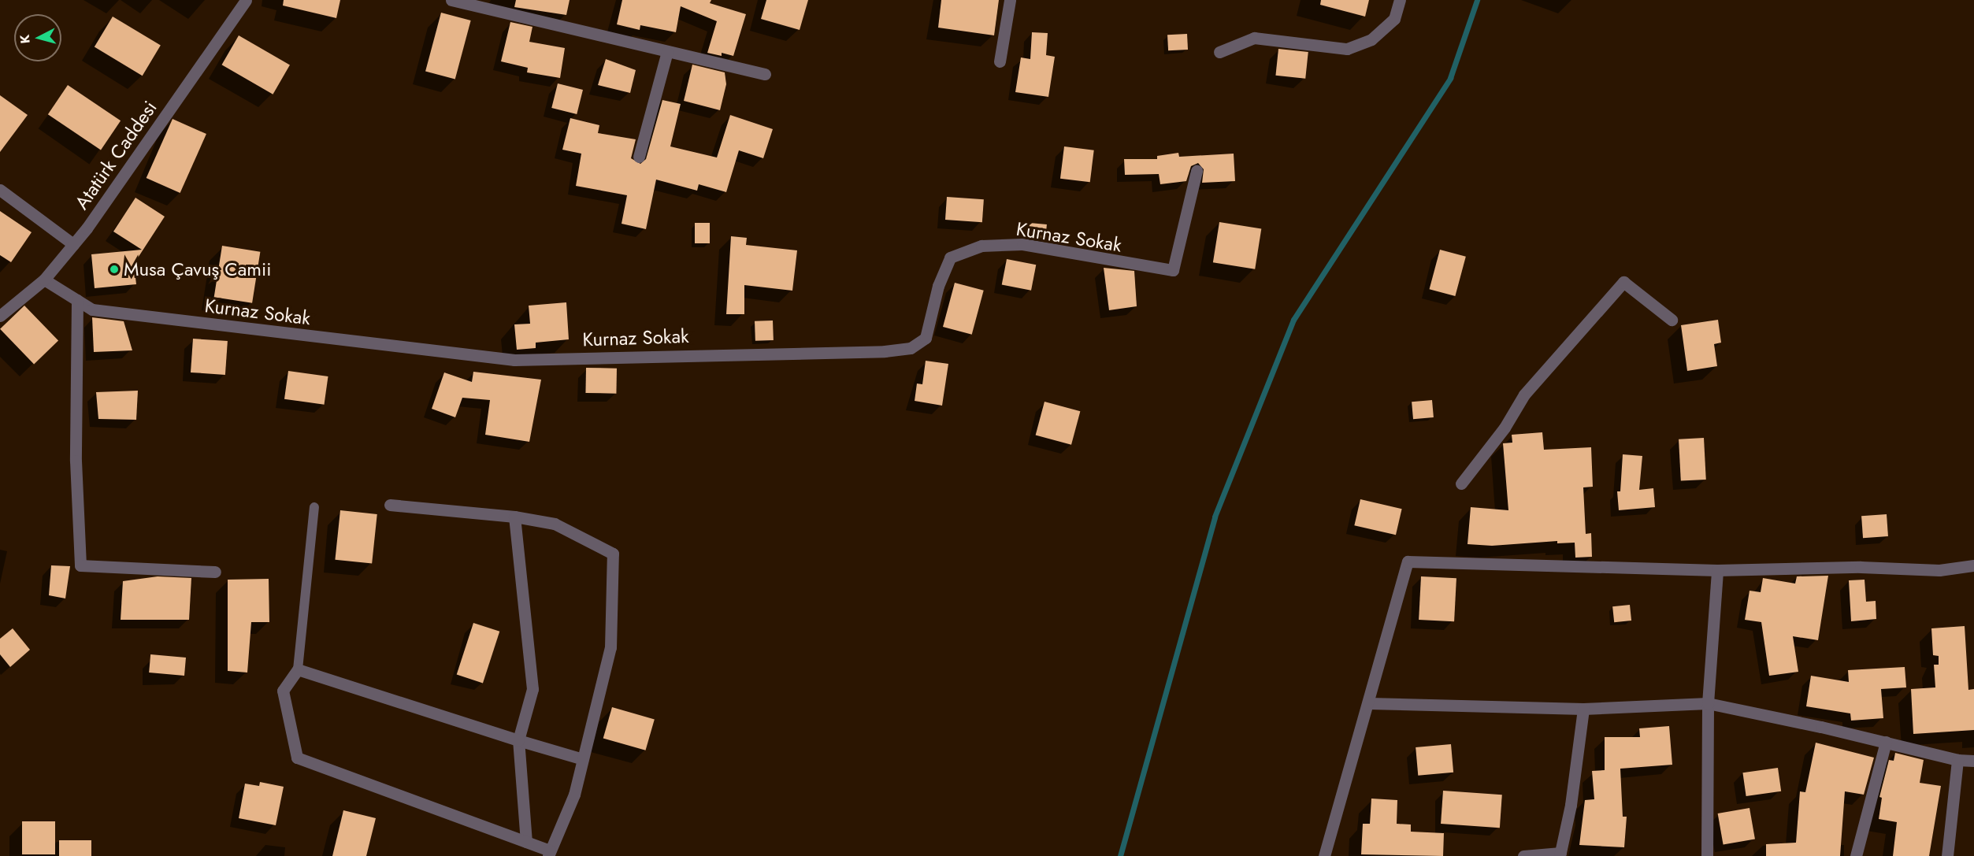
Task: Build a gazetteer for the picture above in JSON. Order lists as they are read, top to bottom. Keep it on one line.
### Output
{"streets":{"street":["Atatürk Caddesi","Kurnaz Sokak"]},"crossings":[["Atatürk Caddesi","Kurnaz Sokak"]],"places":["Musa Çavuş Camii"],"north":"left"}
